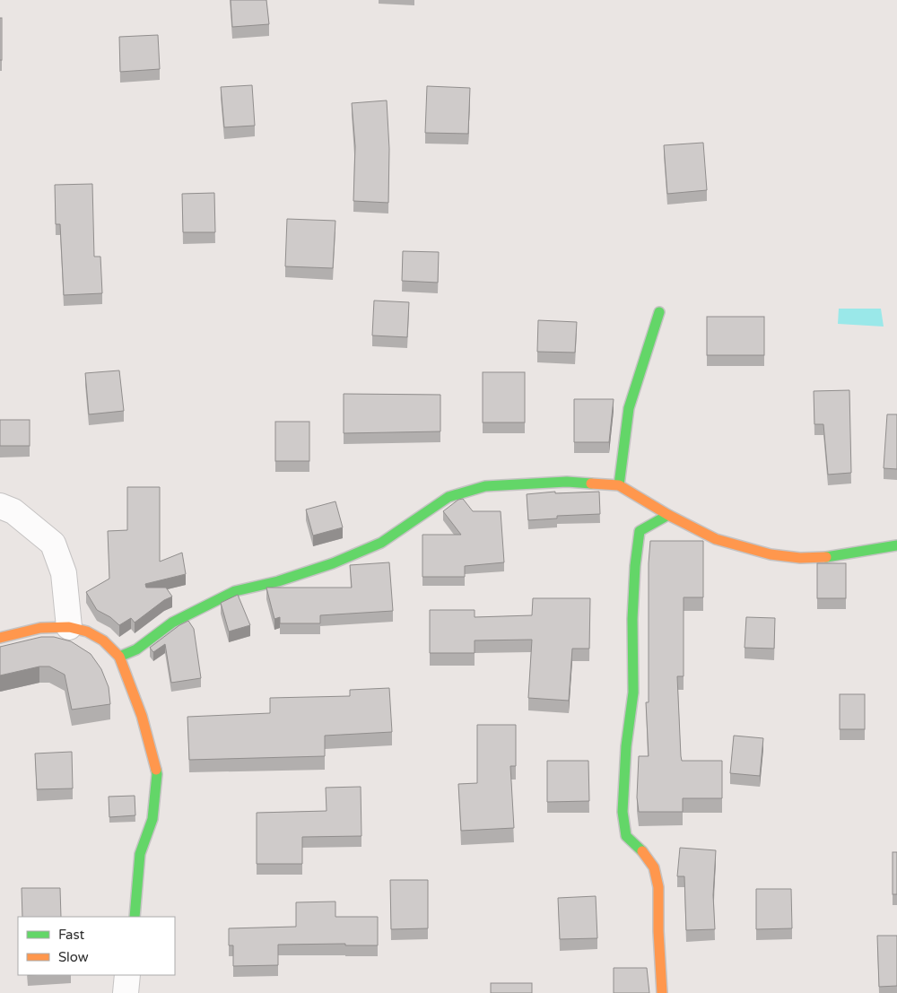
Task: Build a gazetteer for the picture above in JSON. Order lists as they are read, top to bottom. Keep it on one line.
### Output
{"legend":["Fast","Slow"]}
